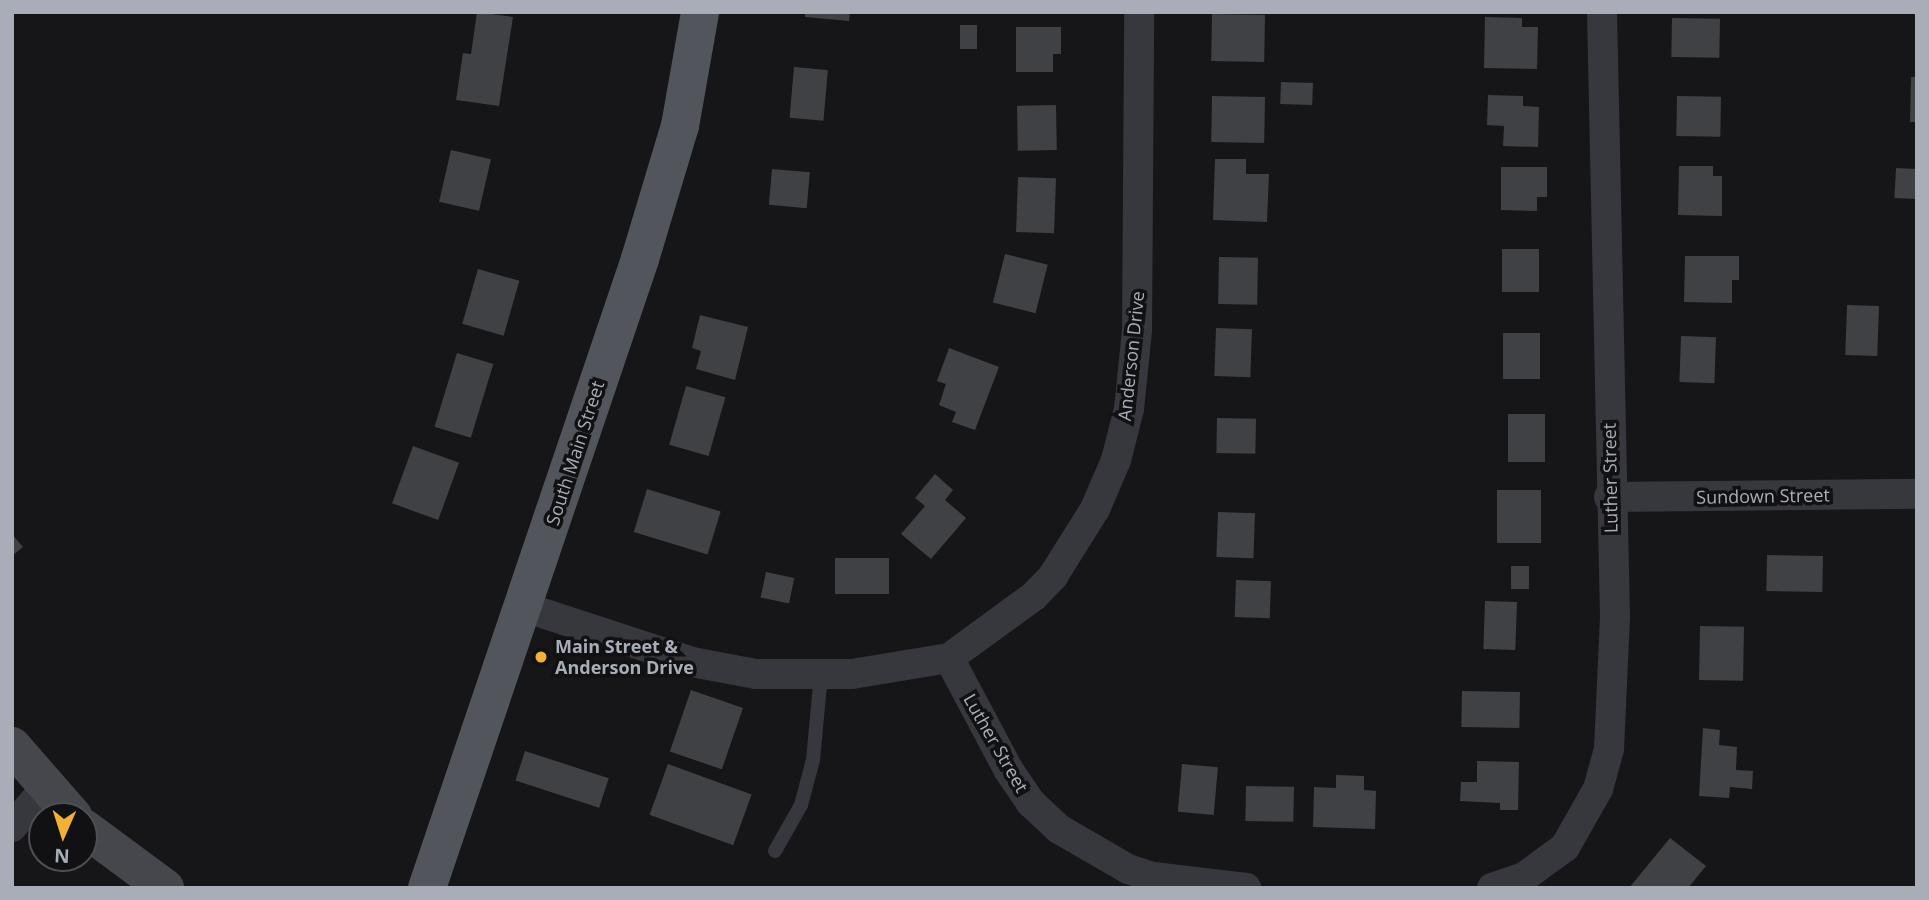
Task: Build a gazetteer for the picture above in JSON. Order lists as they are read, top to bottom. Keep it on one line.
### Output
{"streets":{"main road":["South Main Street"],"street":["Anderson Drive","Luther Street","Sundown Street"]},"crossings":[["Anderson Drive","South Main Street"],["Anderson Drive","Luther Street"],["Luther Street","Sundown Street"]],"places":["Main Street & Anderson Drive"],"north":"bottom"}
